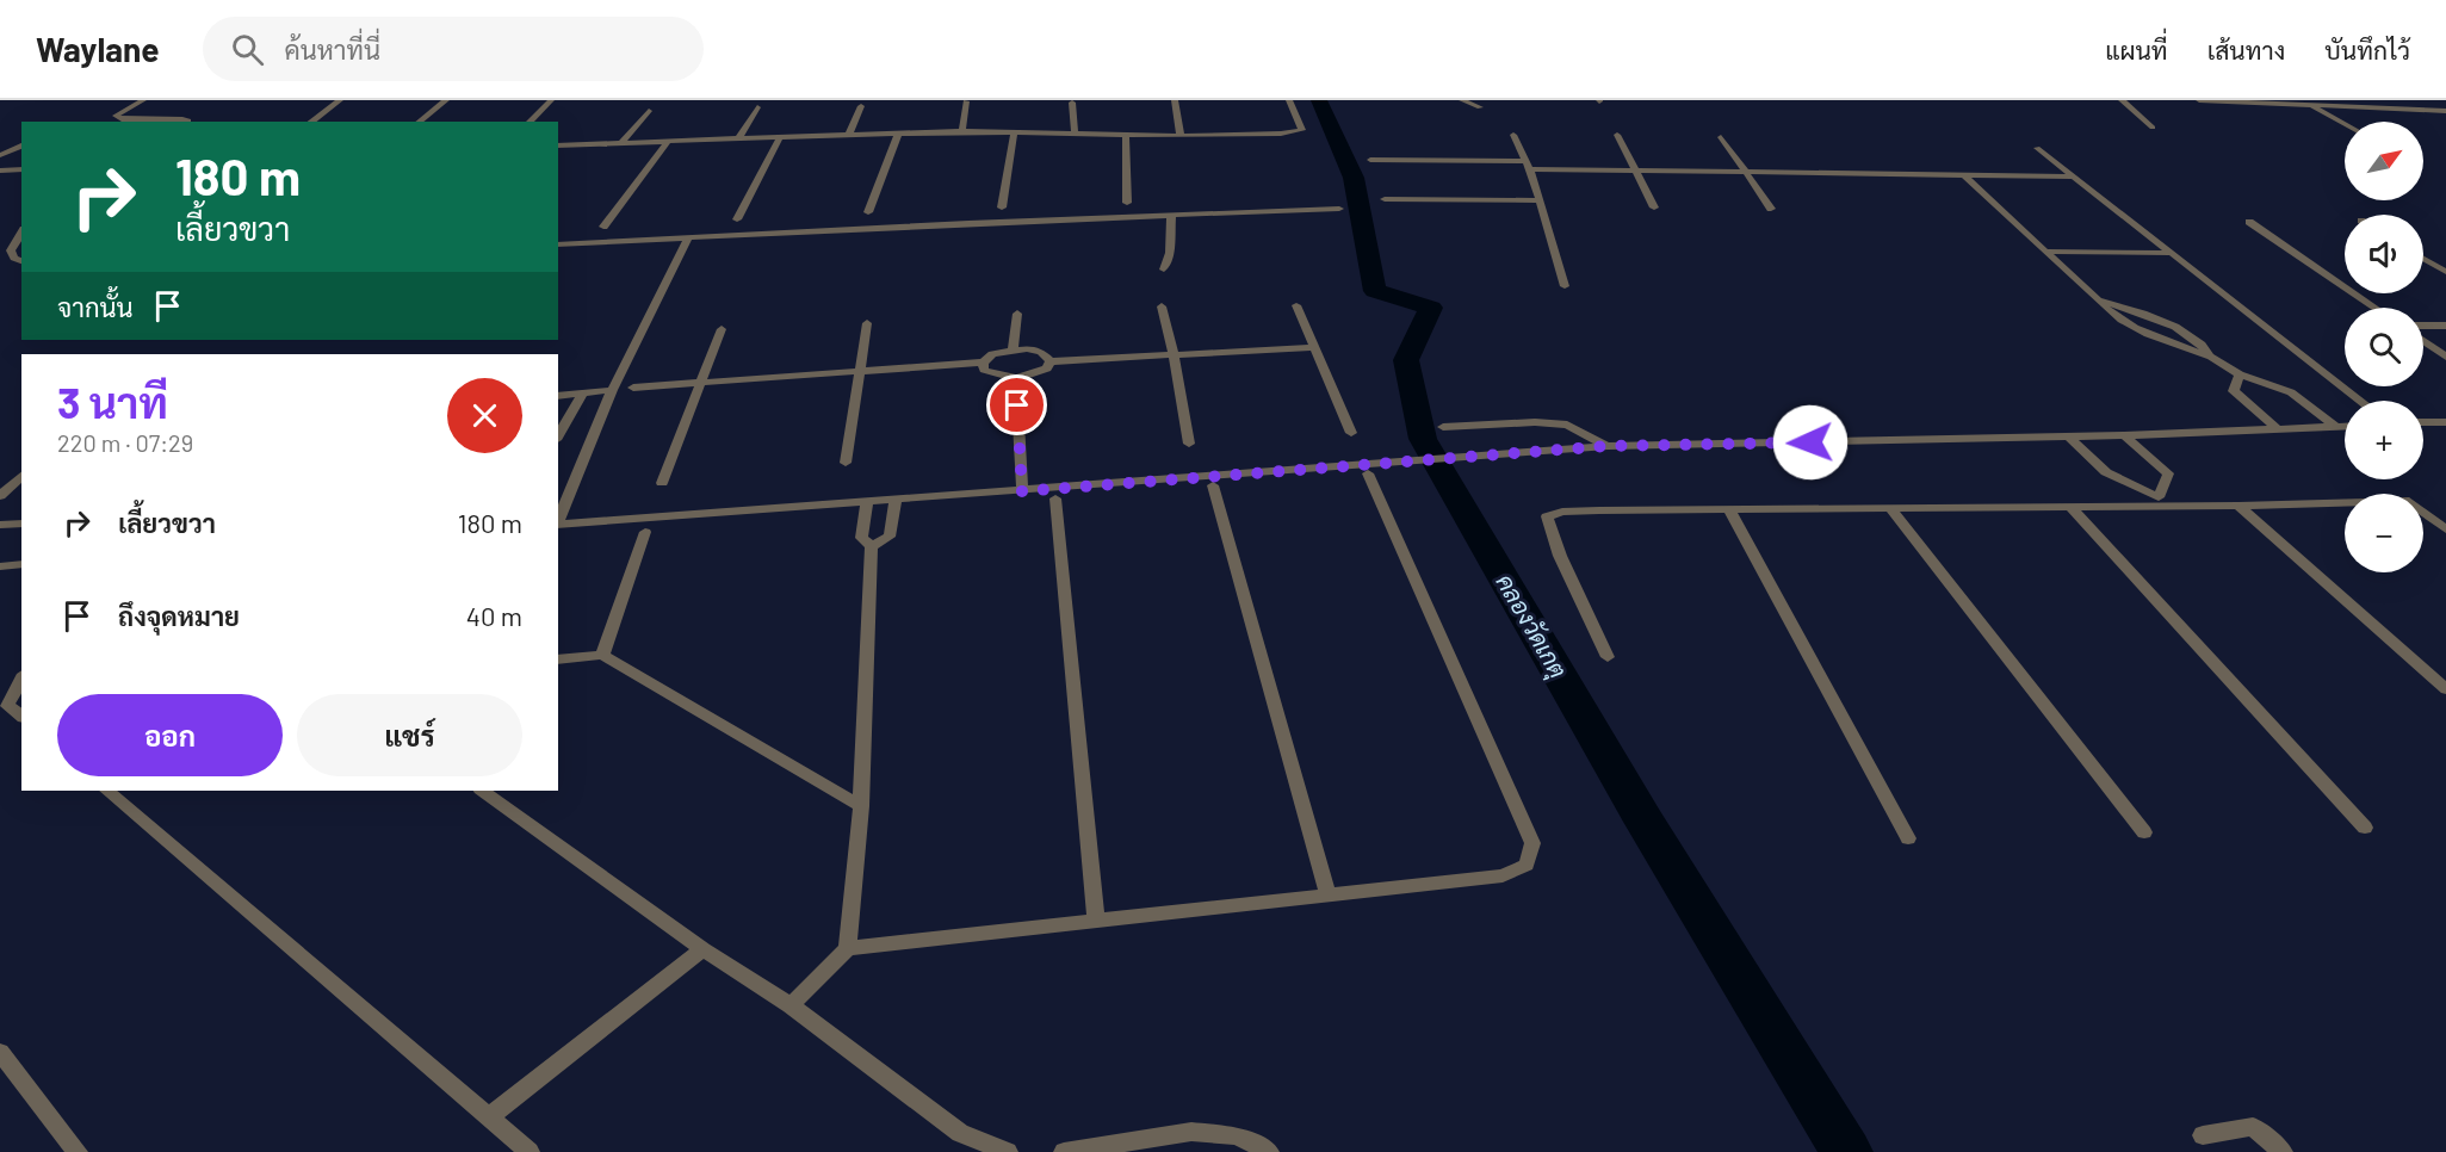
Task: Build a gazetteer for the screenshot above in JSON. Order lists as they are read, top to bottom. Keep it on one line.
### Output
{"water":["คลองวัดเกตุ"],"north":"top right","page":{"header":"Waylane","search":"ค้นหาที่นี่","nav":["แผนที่","เส้นทาง","บันทึกไว้"],"map_buttons":["+","−"],"turn":["180 m","เลี้ยวขวา"],"then":"จากนั้น","heading":["3 นาที","220 m · 07:29"],"list":[{"name":"เลี้ยวขวา","value":"180 m"},{"name":"ถึงจุดหมาย","value":"40 m"}],"buttons":["ออก","แชร์"]}}
